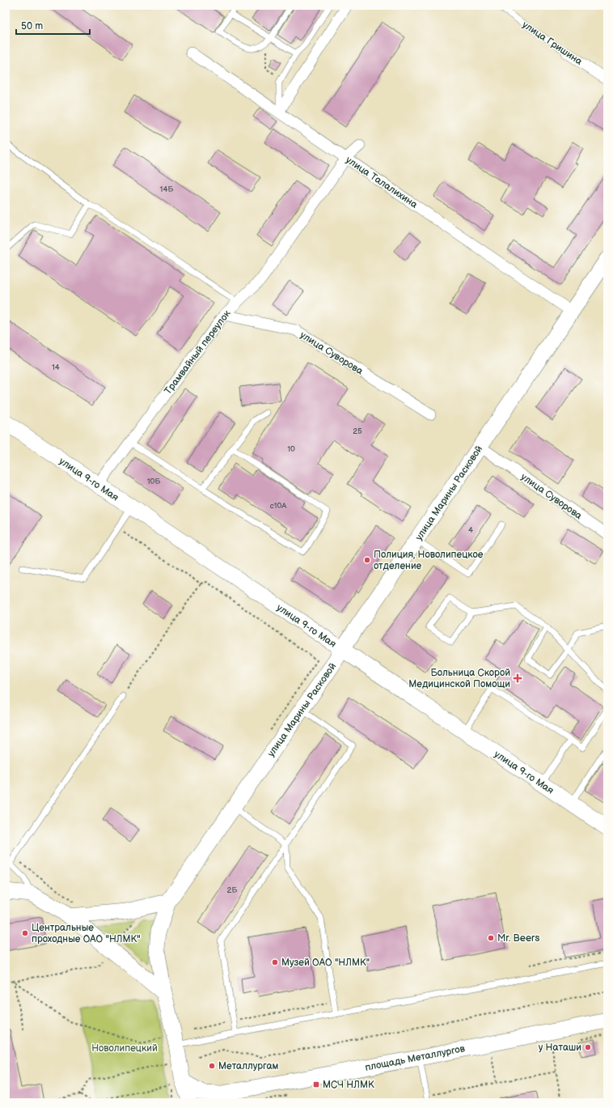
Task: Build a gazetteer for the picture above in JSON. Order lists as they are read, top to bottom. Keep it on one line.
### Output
{"streets":{"main road":["улица 9-го Мая","улица Марины Расковой","площадь Металлургов"],"street":["улица Гришина","улица Талалихина","Трамвайный переулок","улица Суворова"]},"crossings":[["улица Талалихина","Трамвайный переулок"],["улица Талалихина","улица Марины Расковой"],["Трамвайный переулок","улица Суворова"],["Трамвайный переулок","улица 9-го Мая"],["улица Суворова","улица Марины Расковой"],["улица 9-го Мая","улица Марины Расковой"]],"parks":["Новолипецкий"],"places":{"other":["Полиция, Новолипецкое отделение","Центральные проходные ОАО \"НЛМК\"","Mr. Beers","Музей ОАО \"НЛМК\"","у Наташи","Металлургам"],"health":["Больница Скорой Медицинской Помощи"],"transit":["МСЧ НЛМК"]},"house_numbers":["14Б","14","25","10","10Б","с10А","4","2Б"],"scale_bar":"50 m"}
